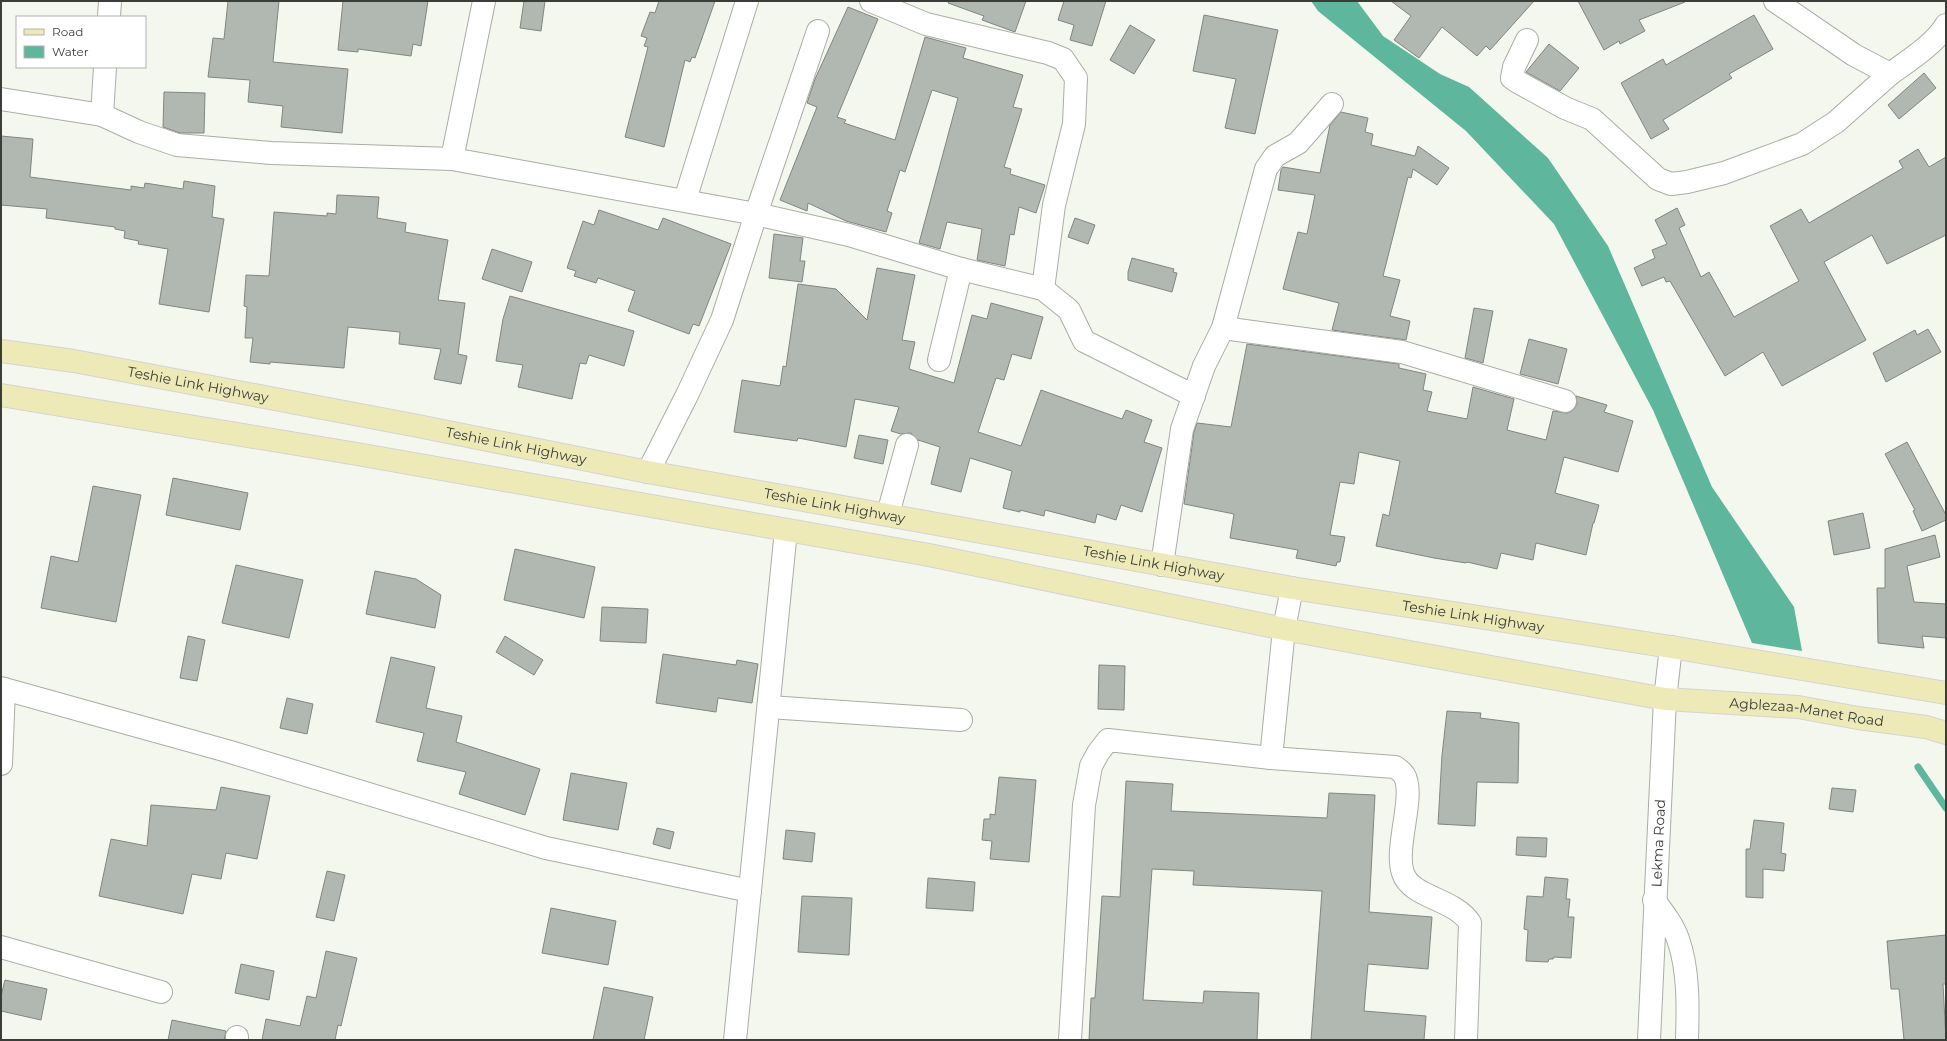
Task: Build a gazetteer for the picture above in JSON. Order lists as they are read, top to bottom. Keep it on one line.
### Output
{"streets":{"main road":["Teshie Link Highway","Agblezaa-Manet Road"],"street":["Lekma Road"]},"crossings":[["Teshie Link Highway","Lekma Road"],["Agblezaa-Manet Road","Lekma Road"]],"legend":["Road","Water"]}
